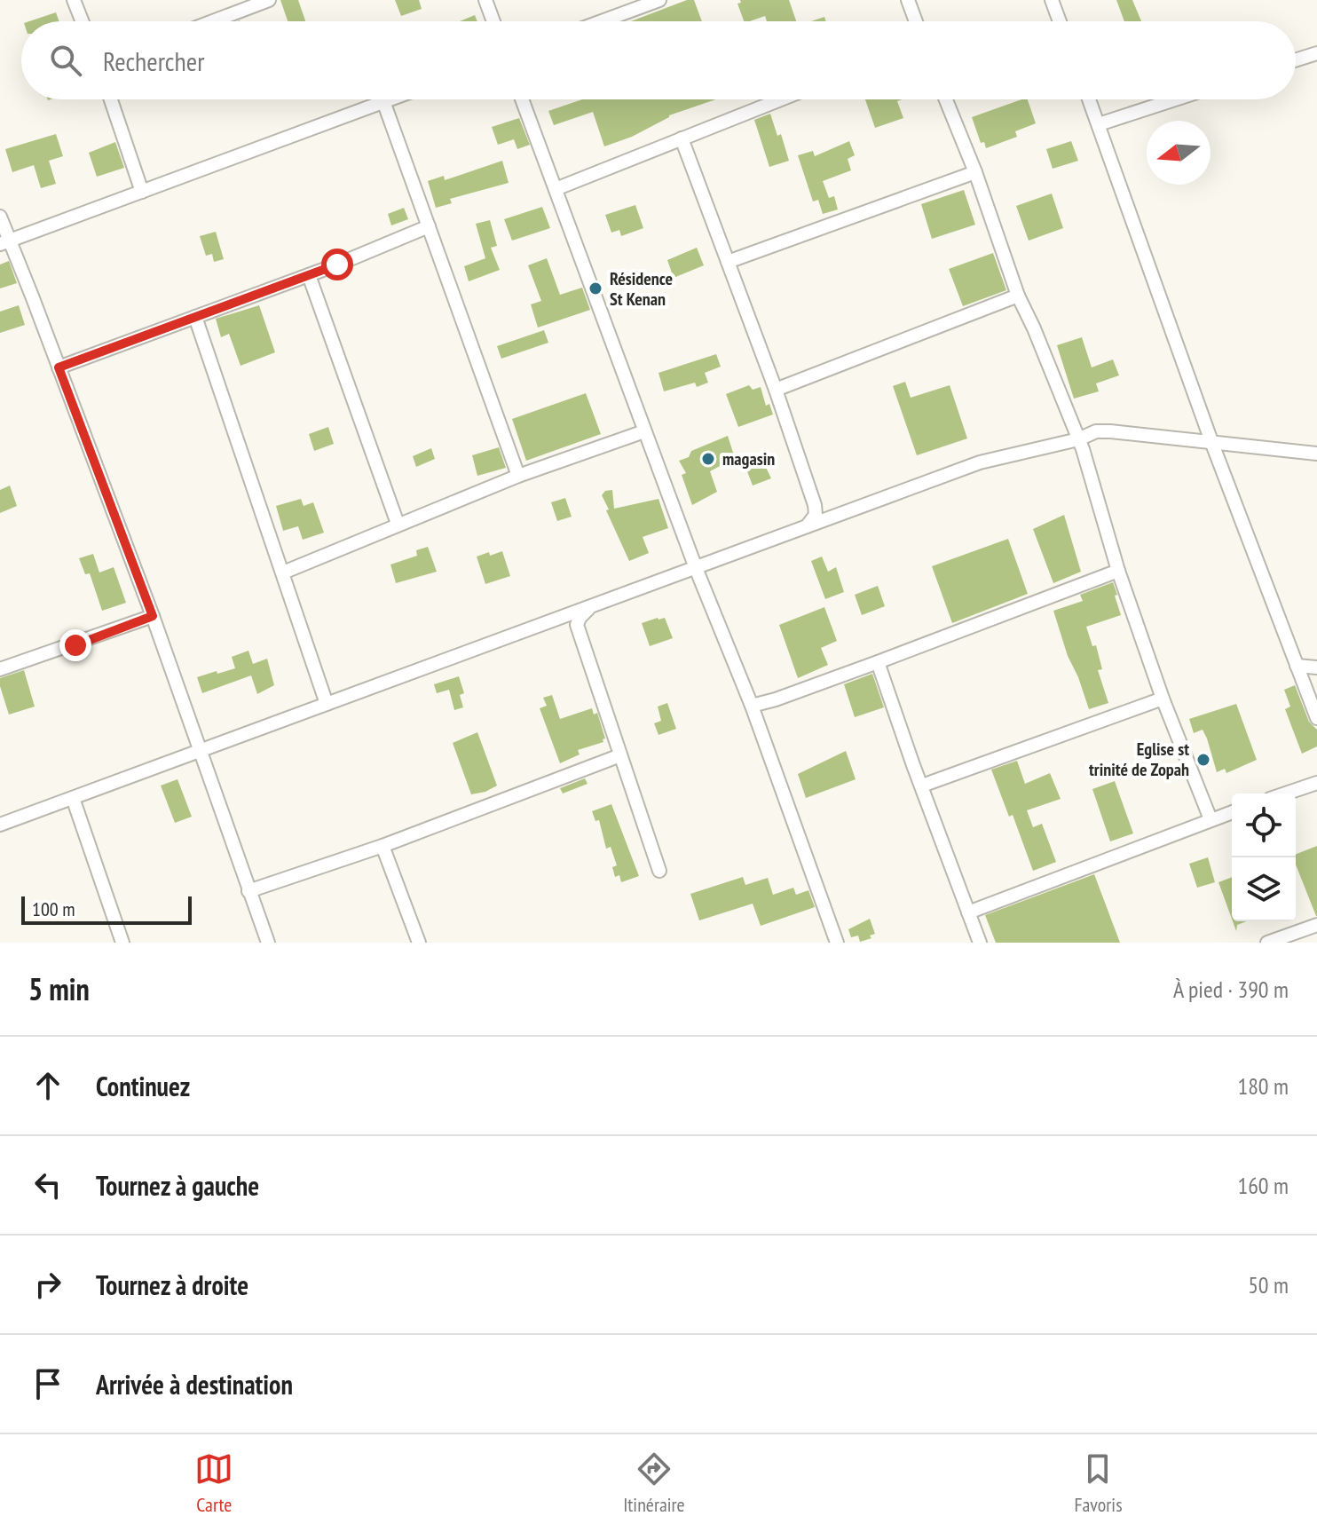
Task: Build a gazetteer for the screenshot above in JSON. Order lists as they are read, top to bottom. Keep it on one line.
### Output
{"places":["Résidence St Kenan","magasin","Eglise st trinité de Zopah"],"scale_bar":"100 m","north":"left","page":{"search":"Rechercher","scale":"100 m","heading":["5 min","À pied · 390 m"],"list":[["Continuez","180 m"],["Tournez à gauche","160 m"],["Tournez à droite","50 m"],"Arrivée à destination"],"nav":["Carte","Itinéraire","Favoris"]}}
